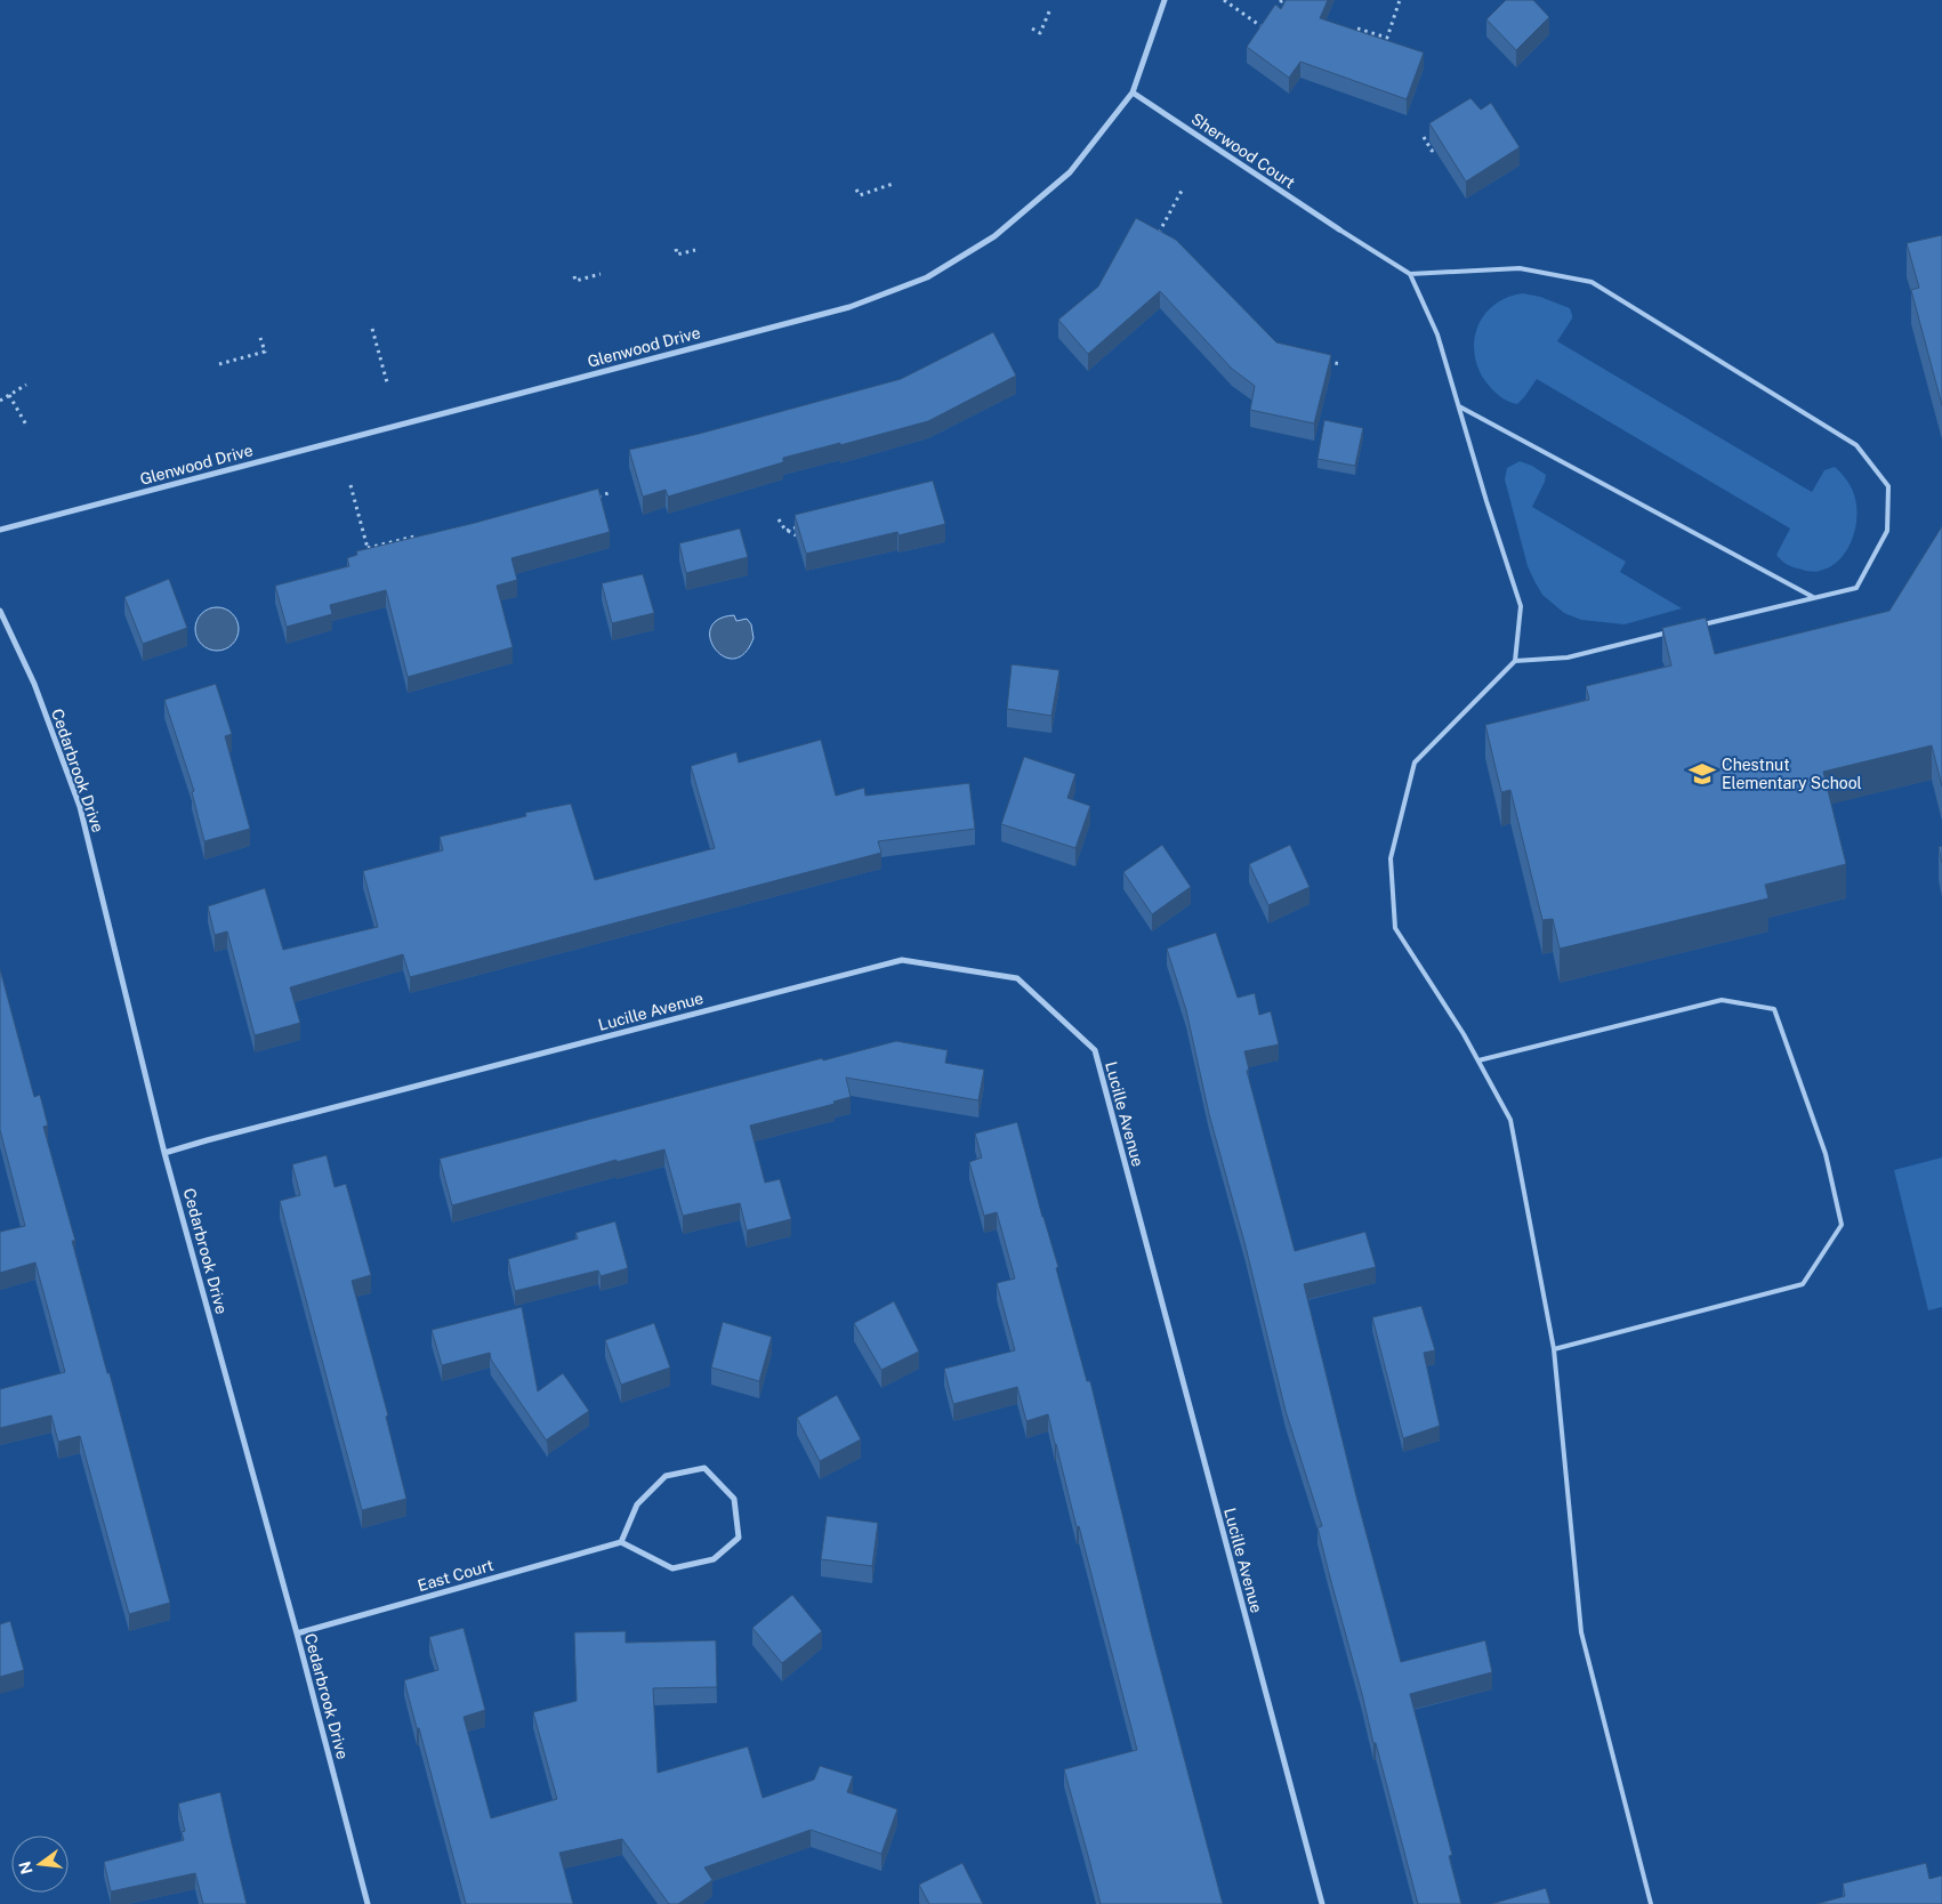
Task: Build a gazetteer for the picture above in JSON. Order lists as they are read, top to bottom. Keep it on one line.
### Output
{"streets":{"street":["Sherwood Court","Glenwood Drive","Cedarbrook Drive","Lucille Avenue","East Court"]},"crossings":[["Sherwood Court","Glenwood Drive"],["Cedarbrook Drive","Lucille Avenue"],["Cedarbrook Drive","East Court"]],"places":{"school or university":["Chestnut Elementary School"]},"north":"left"}
